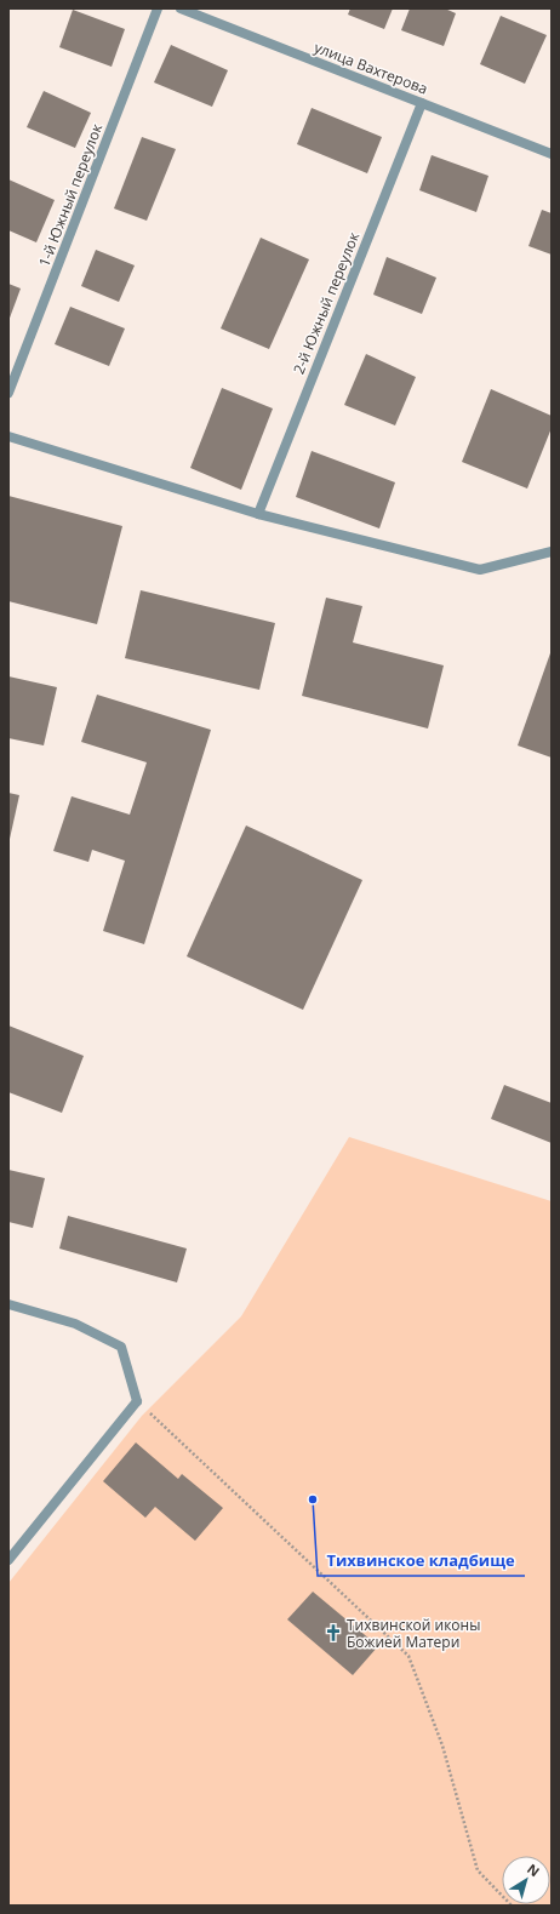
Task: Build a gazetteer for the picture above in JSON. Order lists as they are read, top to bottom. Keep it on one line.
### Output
{"streets":{"street":["улица Вахтерова","1-й Южный переулок","2-й Южный переулок"]},"crossings":[["улица Вахтерова","2-й Южный переулок"]],"places":{"other":["Тихвинское кладбище"],"church":["Тихвинской иконы Божией Матери"]},"north":"top right"}
